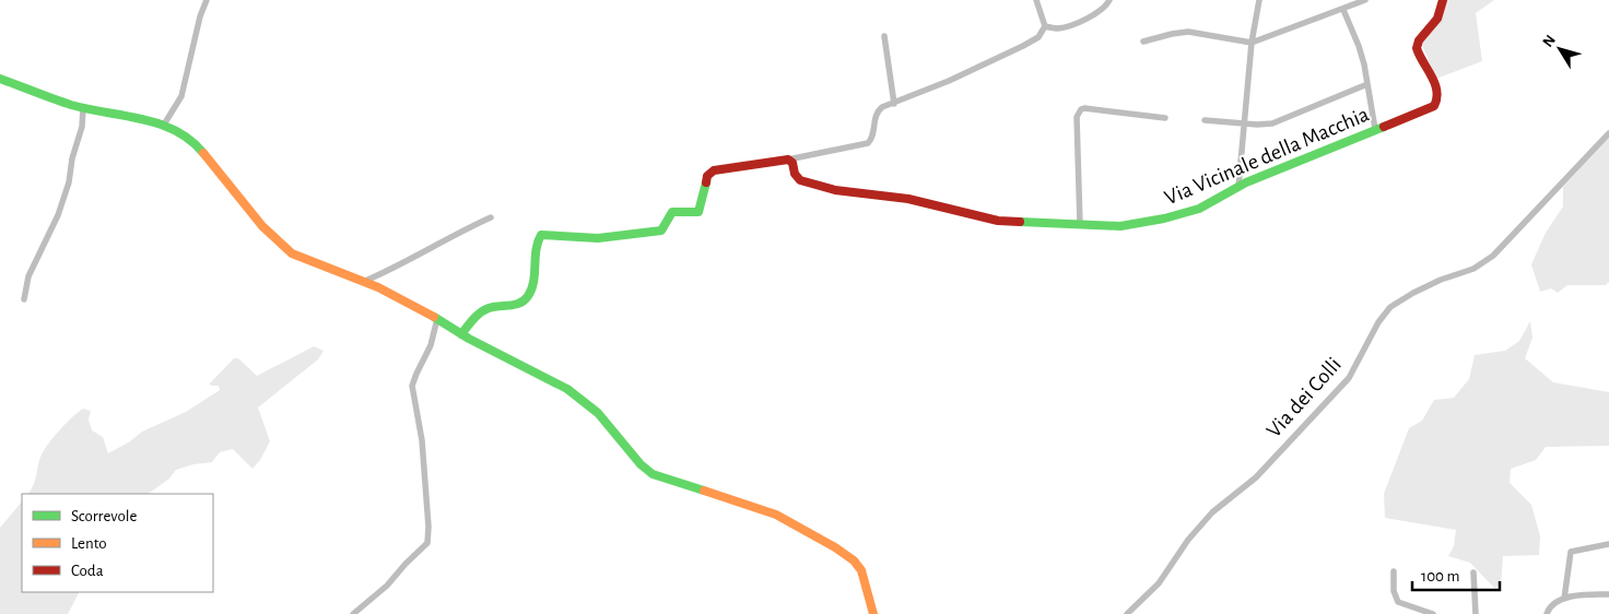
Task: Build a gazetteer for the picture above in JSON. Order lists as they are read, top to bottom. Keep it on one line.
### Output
{"streets":{"street":["Via Vicinale della Macchia","Via dei Colli"]},"legend":["Scorrevole","Lento","Coda"],"scale_bar":"100 m","north":"top left"}
